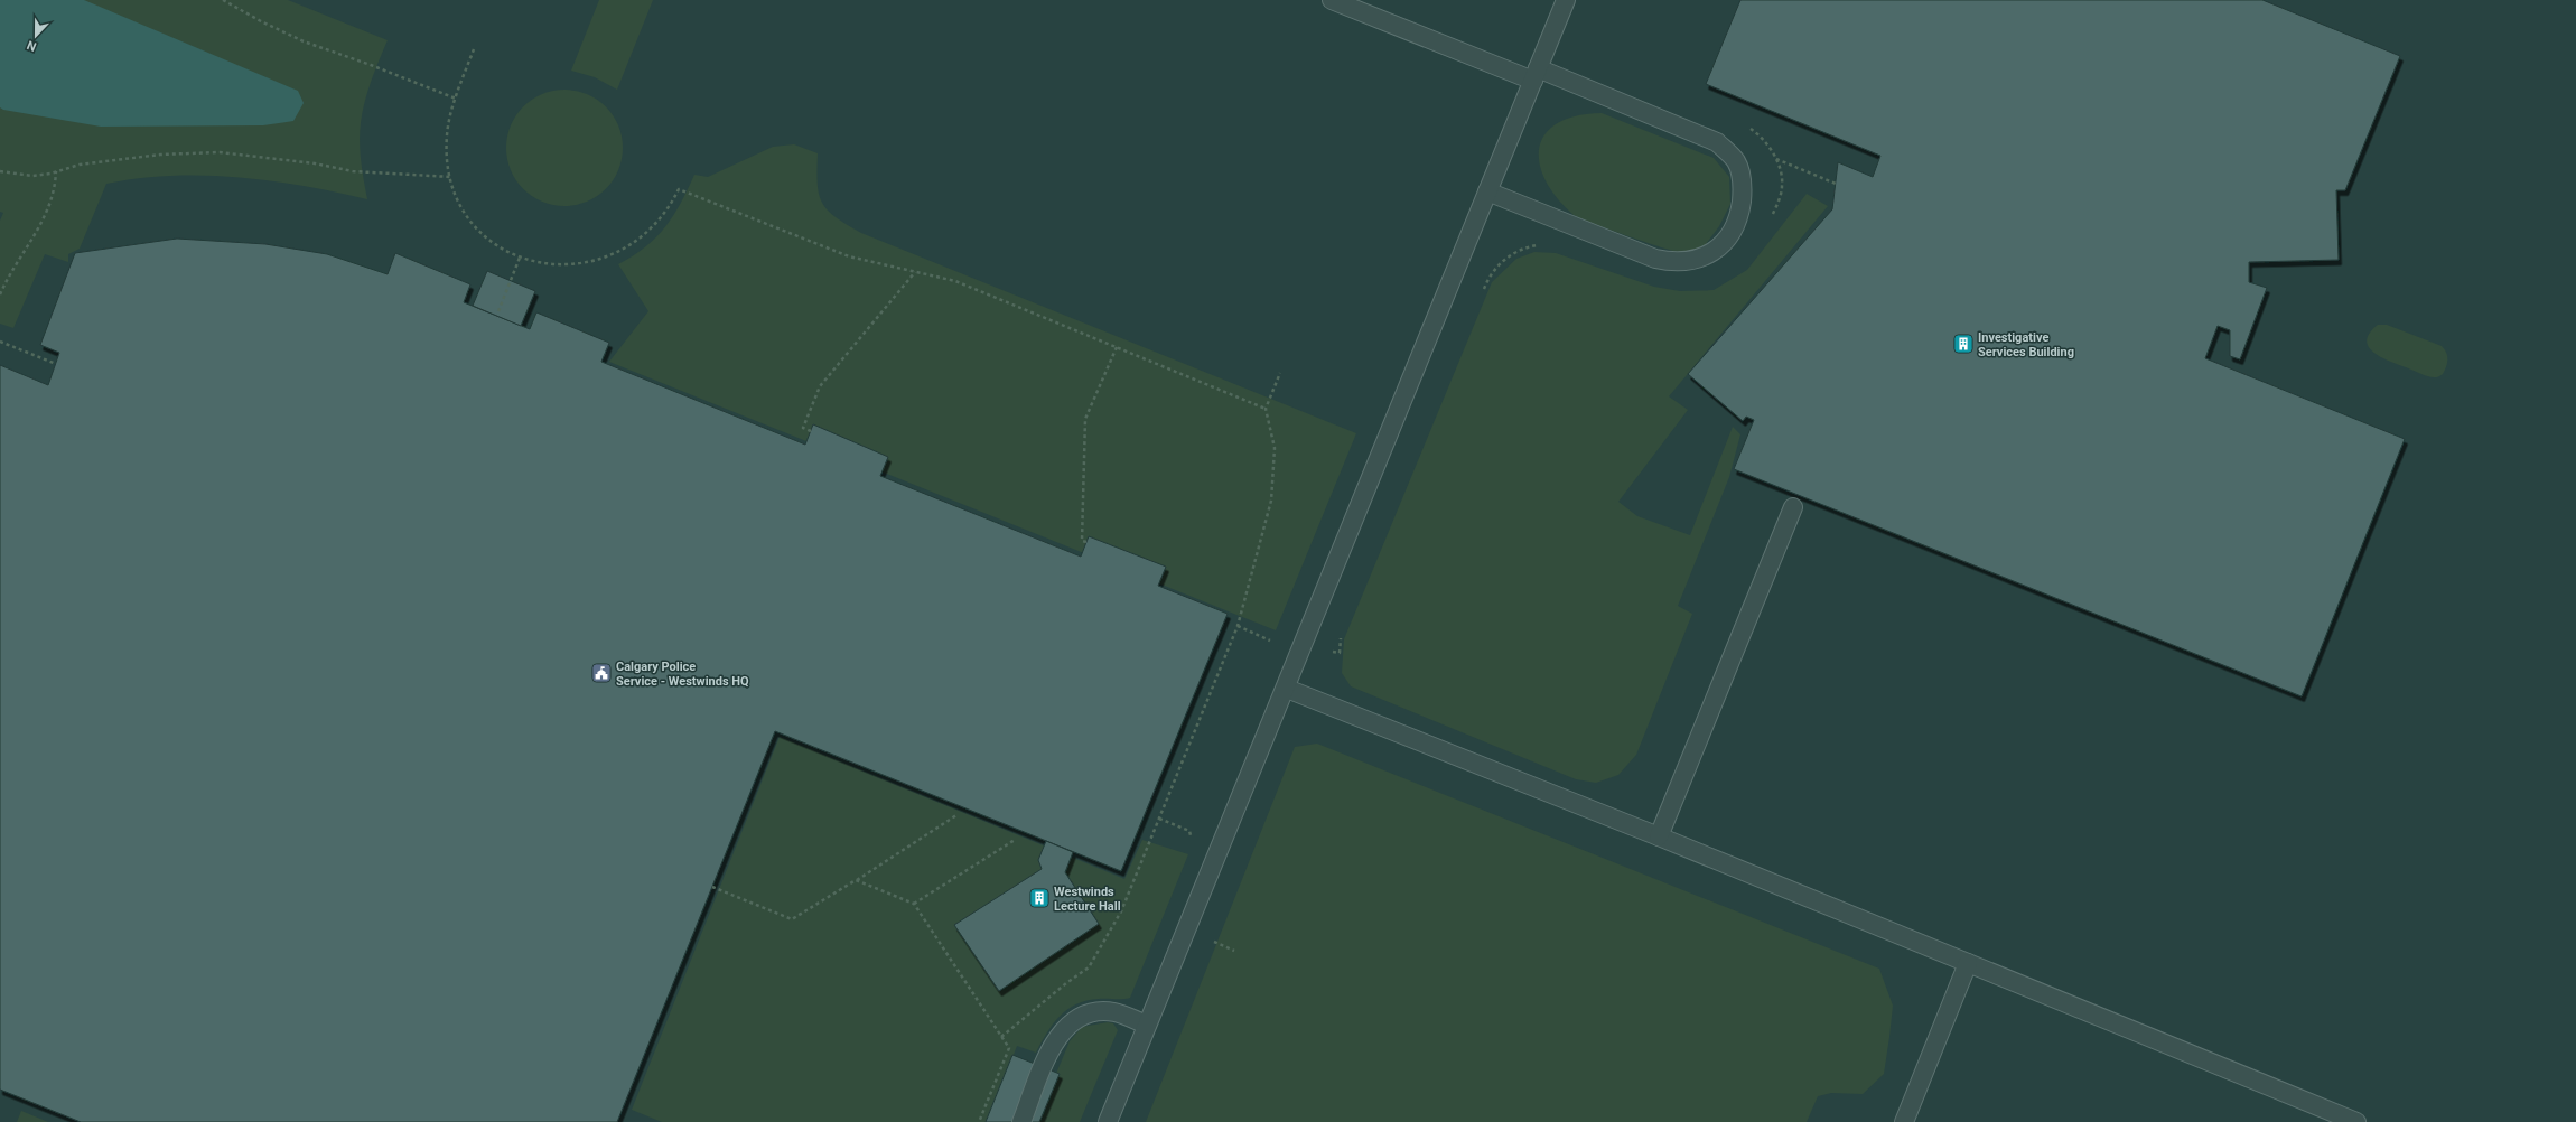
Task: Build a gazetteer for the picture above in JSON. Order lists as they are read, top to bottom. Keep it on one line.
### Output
{"places":{"building":["Investigative Services Building","Westwinds Lecture Hall"],"public building":["Calgary Police Service - Westwinds HQ"]},"north":"bottom"}
